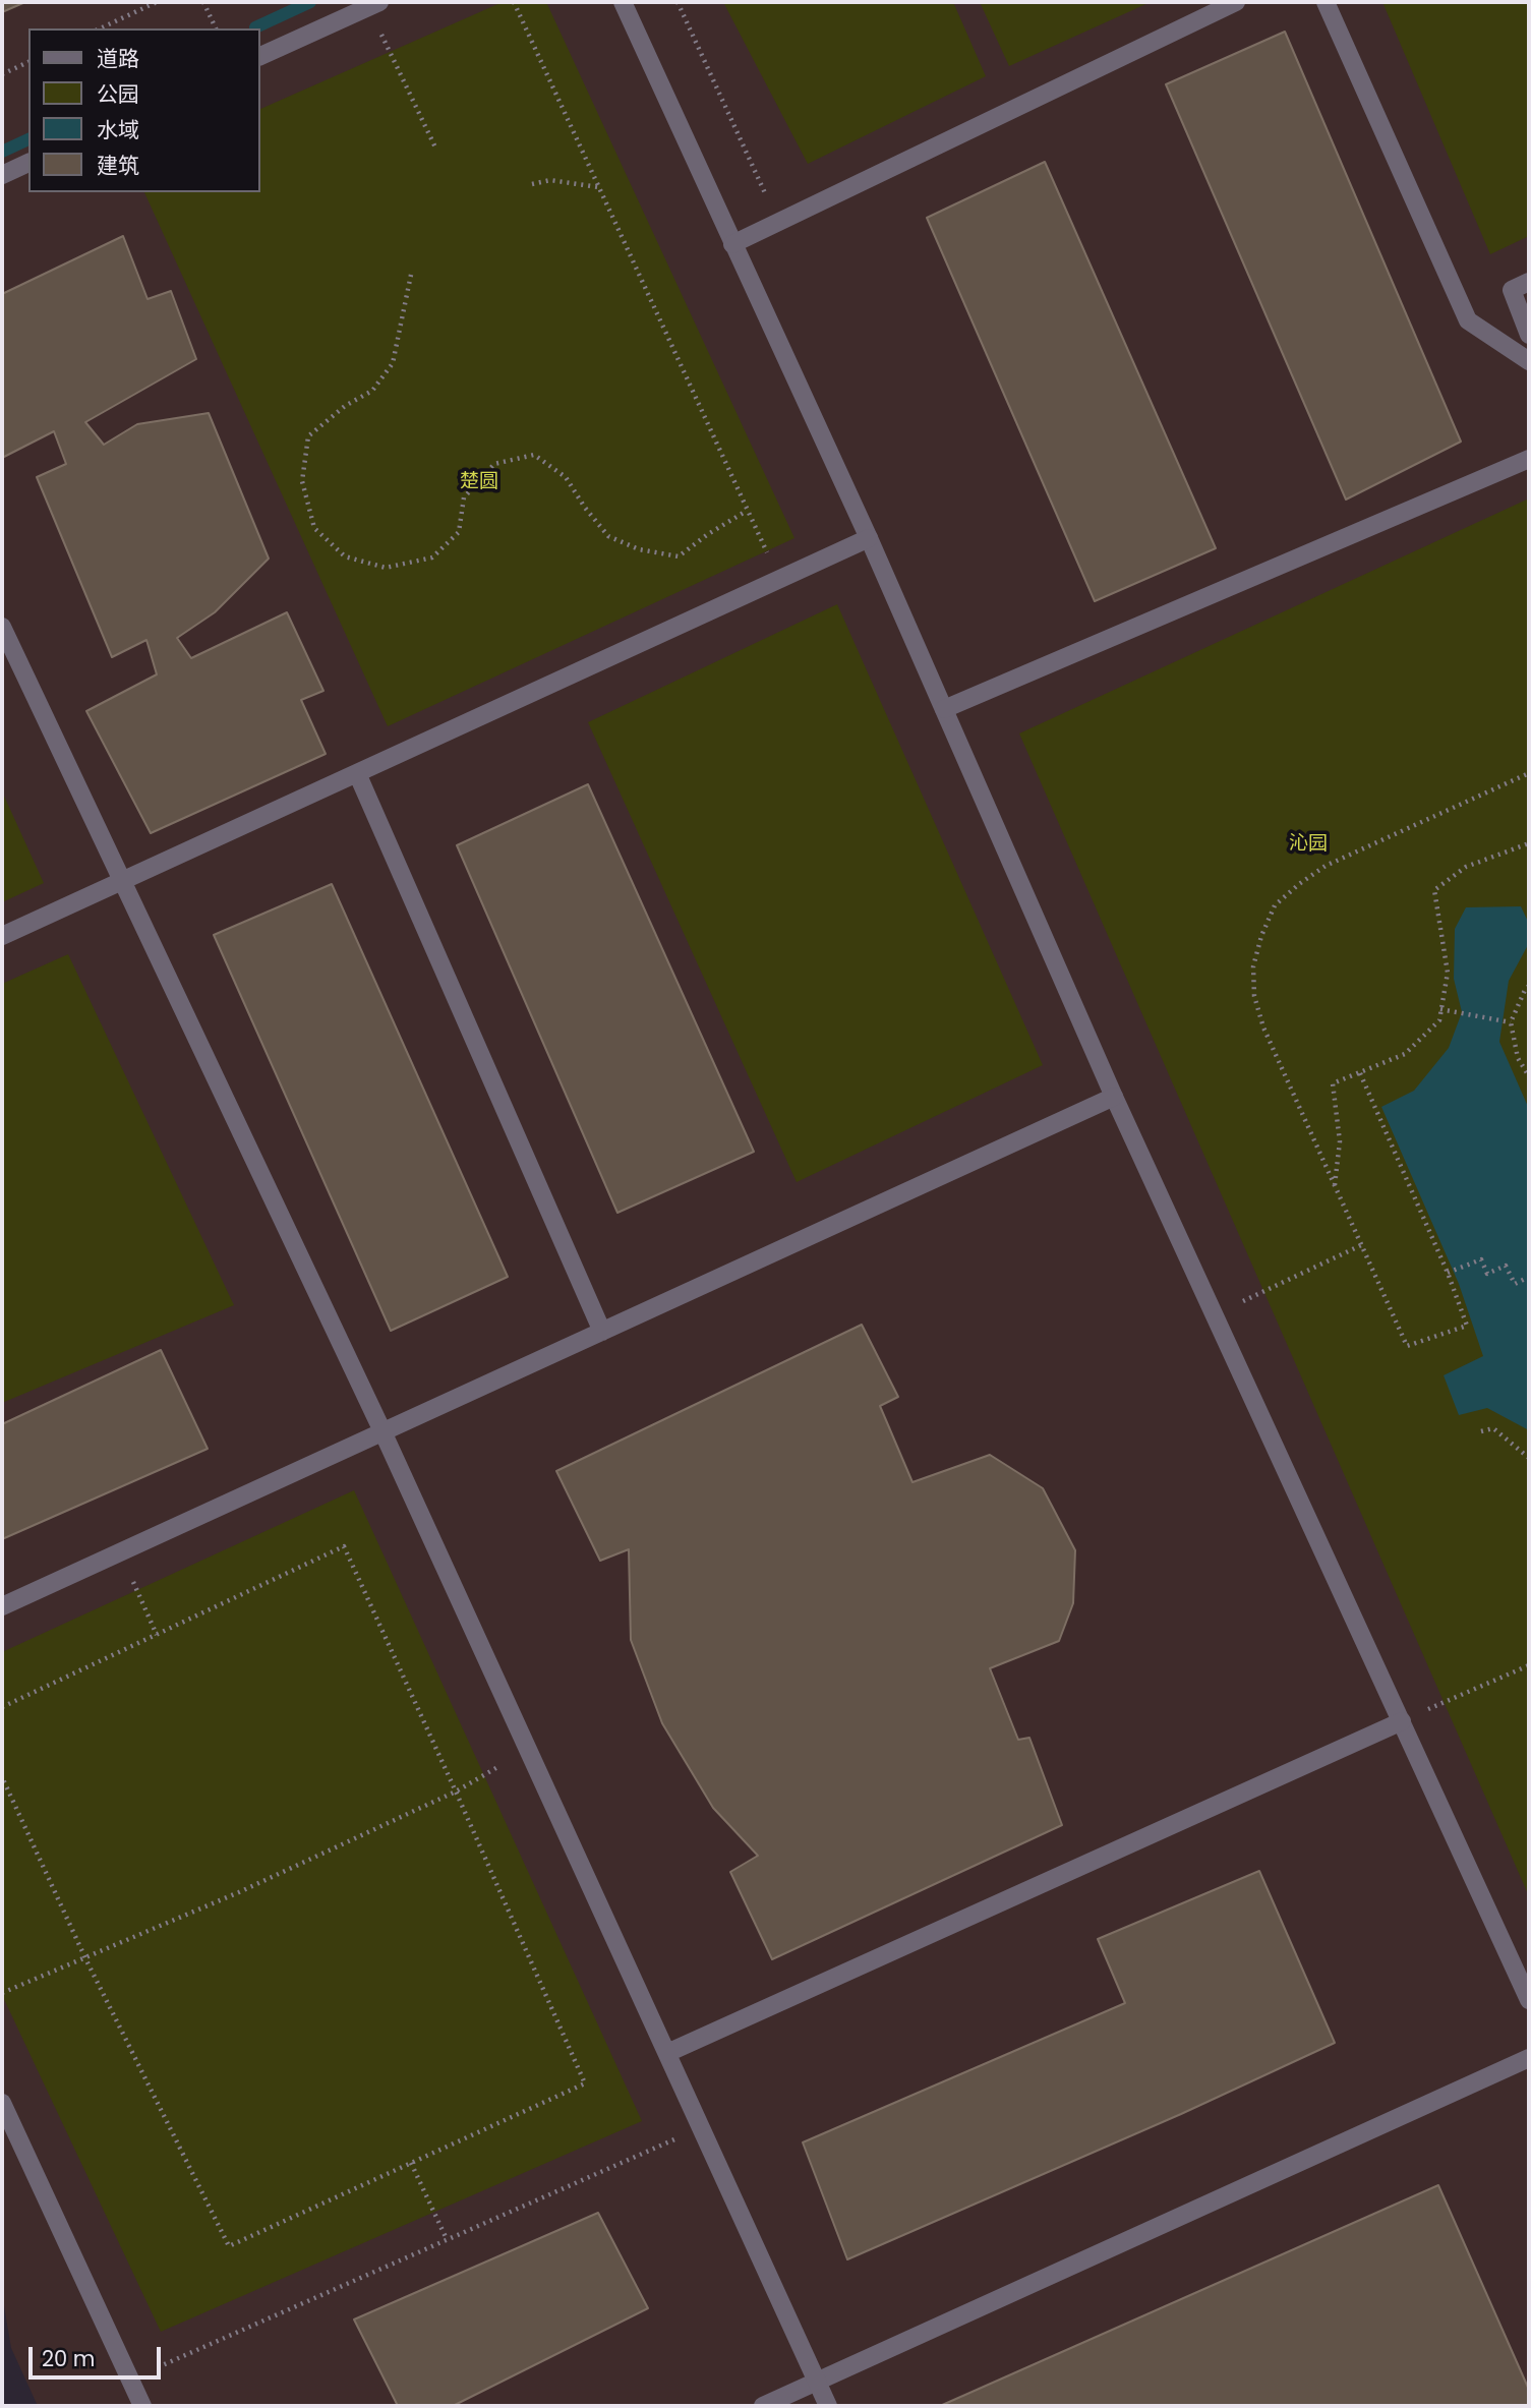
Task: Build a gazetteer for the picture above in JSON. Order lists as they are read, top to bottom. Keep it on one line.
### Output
{"parks":["楚圆","沁园"],"legend":["道路","公园","水域","建筑"],"scale_bar":"20 m"}
